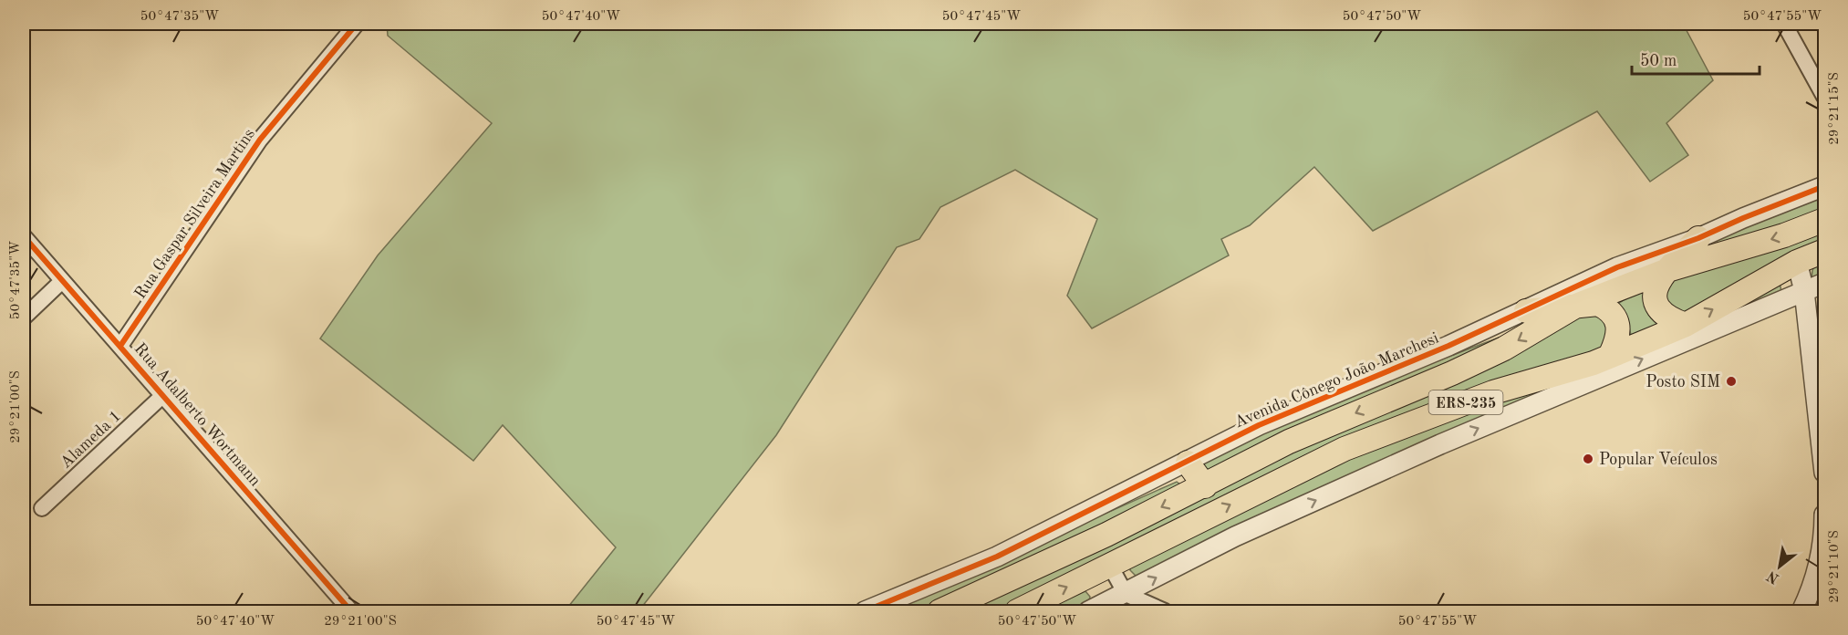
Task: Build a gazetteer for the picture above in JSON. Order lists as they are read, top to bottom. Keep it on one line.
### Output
{"streets":{"main road":["ERS-235"],"street":["Rua Gaspar Silveira Martins","Avenida Cônego João Marchesi","Rua Adalberto Wortmann","Alameda 1"]},"crossings":[["Rua Gaspar Silveira Martins","Rua Adalberto Wortmann"],["Rua Adalberto Wortmann","Alameda 1"]],"places":["Posto SIM","Popular Veículos"],"scale_bar":"50 m","north":"bottom left","coordinates":["50°47'35\"W","50°47'40\"W","50°47'45\"W","50°47'50\"W","50°47'55\"W","29°21'15\"S","29°21'00\"S","29°21'10\"S"]}
